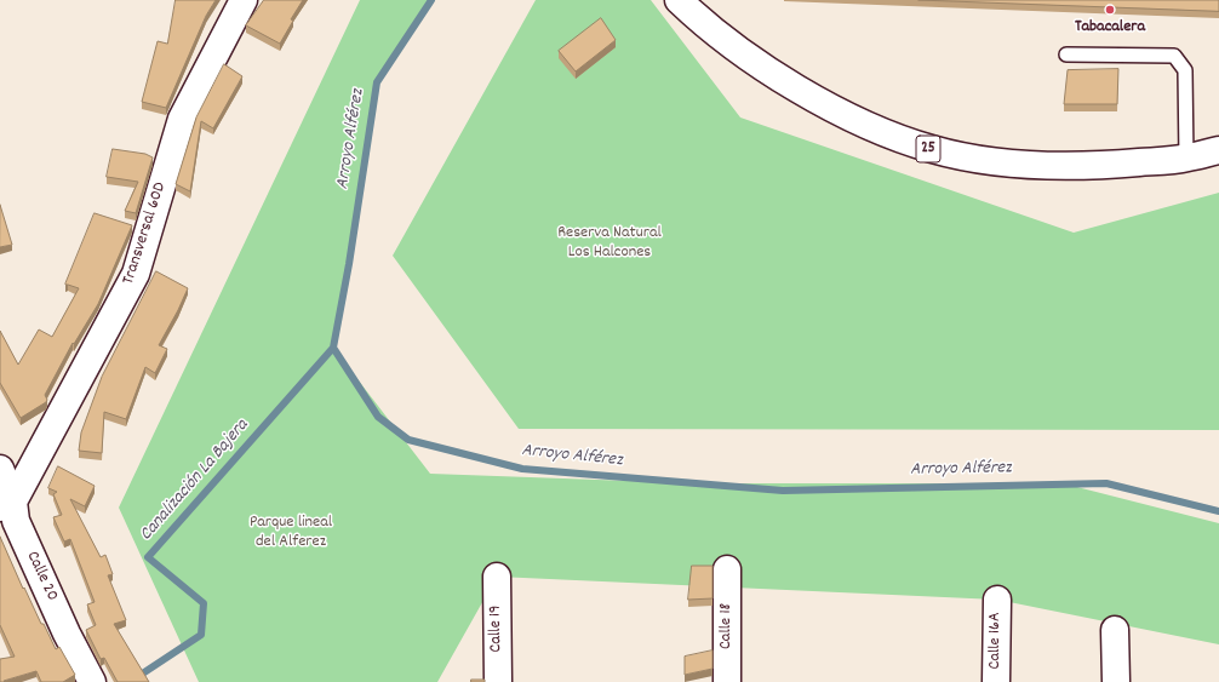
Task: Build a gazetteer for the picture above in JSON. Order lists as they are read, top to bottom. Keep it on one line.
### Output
{"streets":{"street":["25","Transversal 60D","Calle 20","Calle 18","Calle 19","Calle 16A"]},"crossings":[["Transversal 60D","Calle 20"]],"water":["Arroyo Alférez","Canalización La Bajera"],"parks":["Reserva Natural Los Halcones","Parque lineal del Alferez"],"places":["Tabacalera"]}
